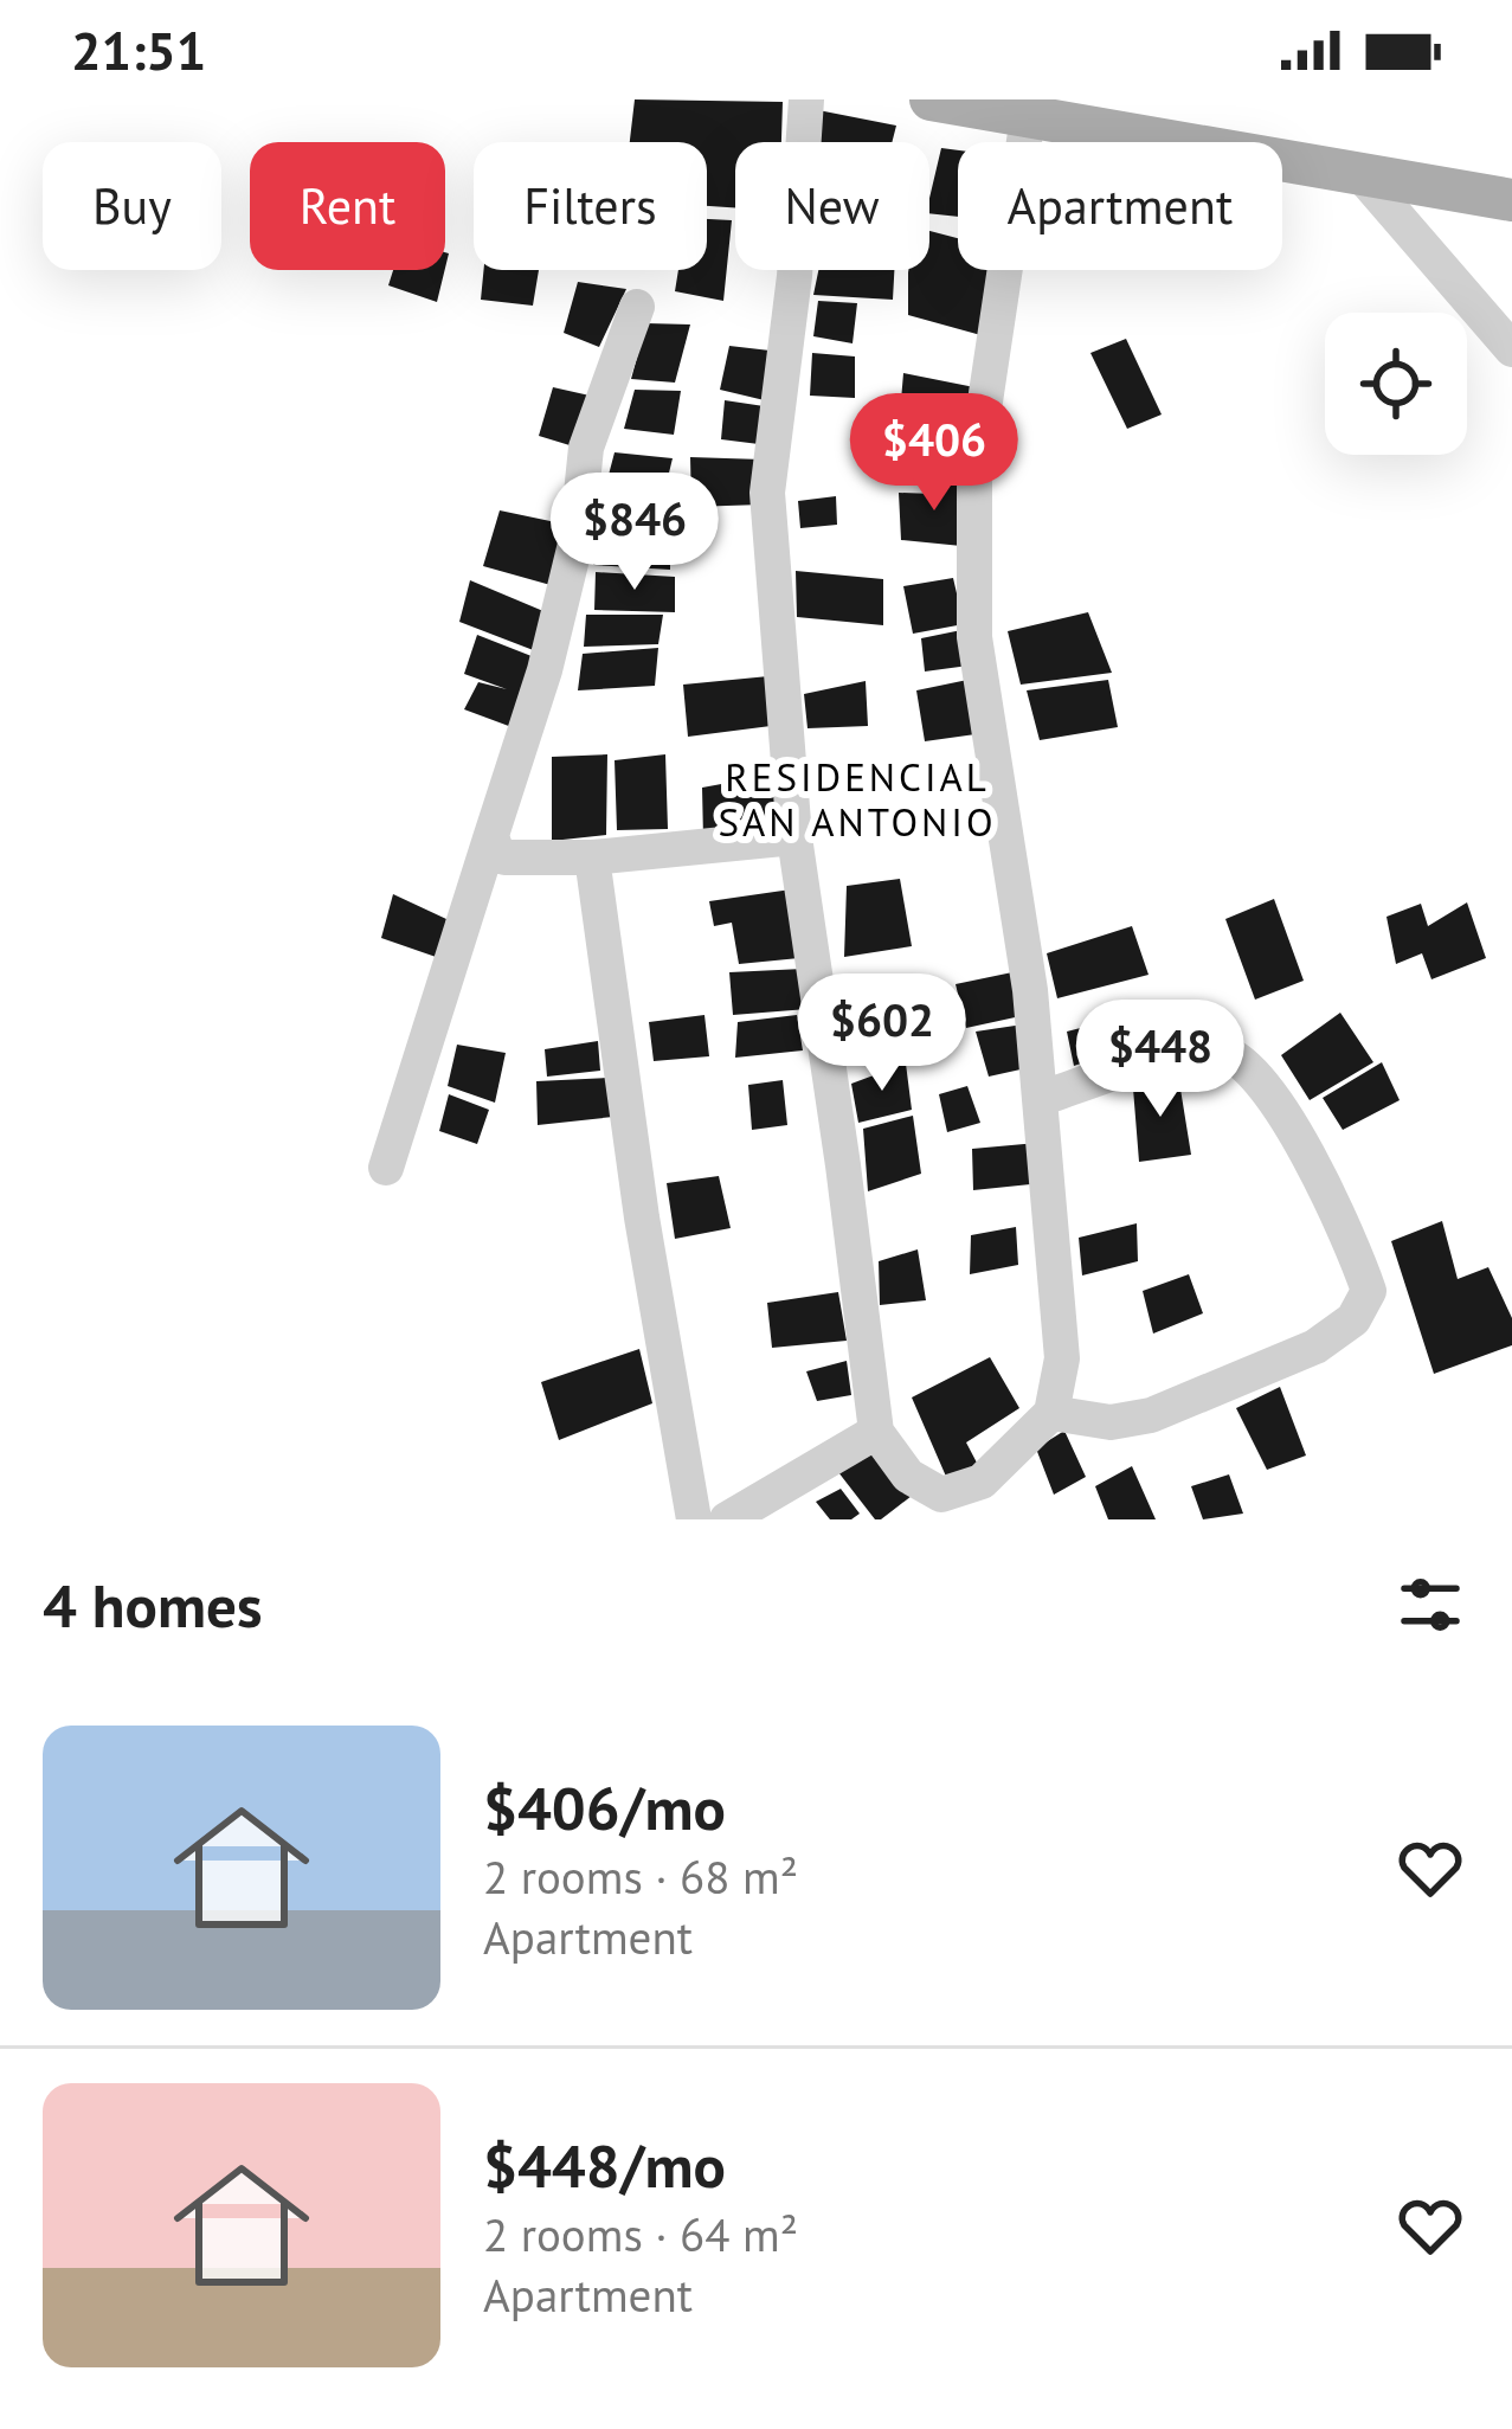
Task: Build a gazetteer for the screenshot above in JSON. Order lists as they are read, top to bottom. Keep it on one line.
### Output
{"districts":["RESIDENCIAL SAN ANTONIO"],"page":{"status":"21:51","chip":["Buy","Rent","Filters","New","Apartment"],"price":["$406","$846","$602","$448"],"heading":"4 homes","list":[{"name":"$406/mo","note":"2 rooms · 68 m² · Apartment"},{"name":"$448/mo","note":"2 rooms · 64 m² · Apartment"}]}}
